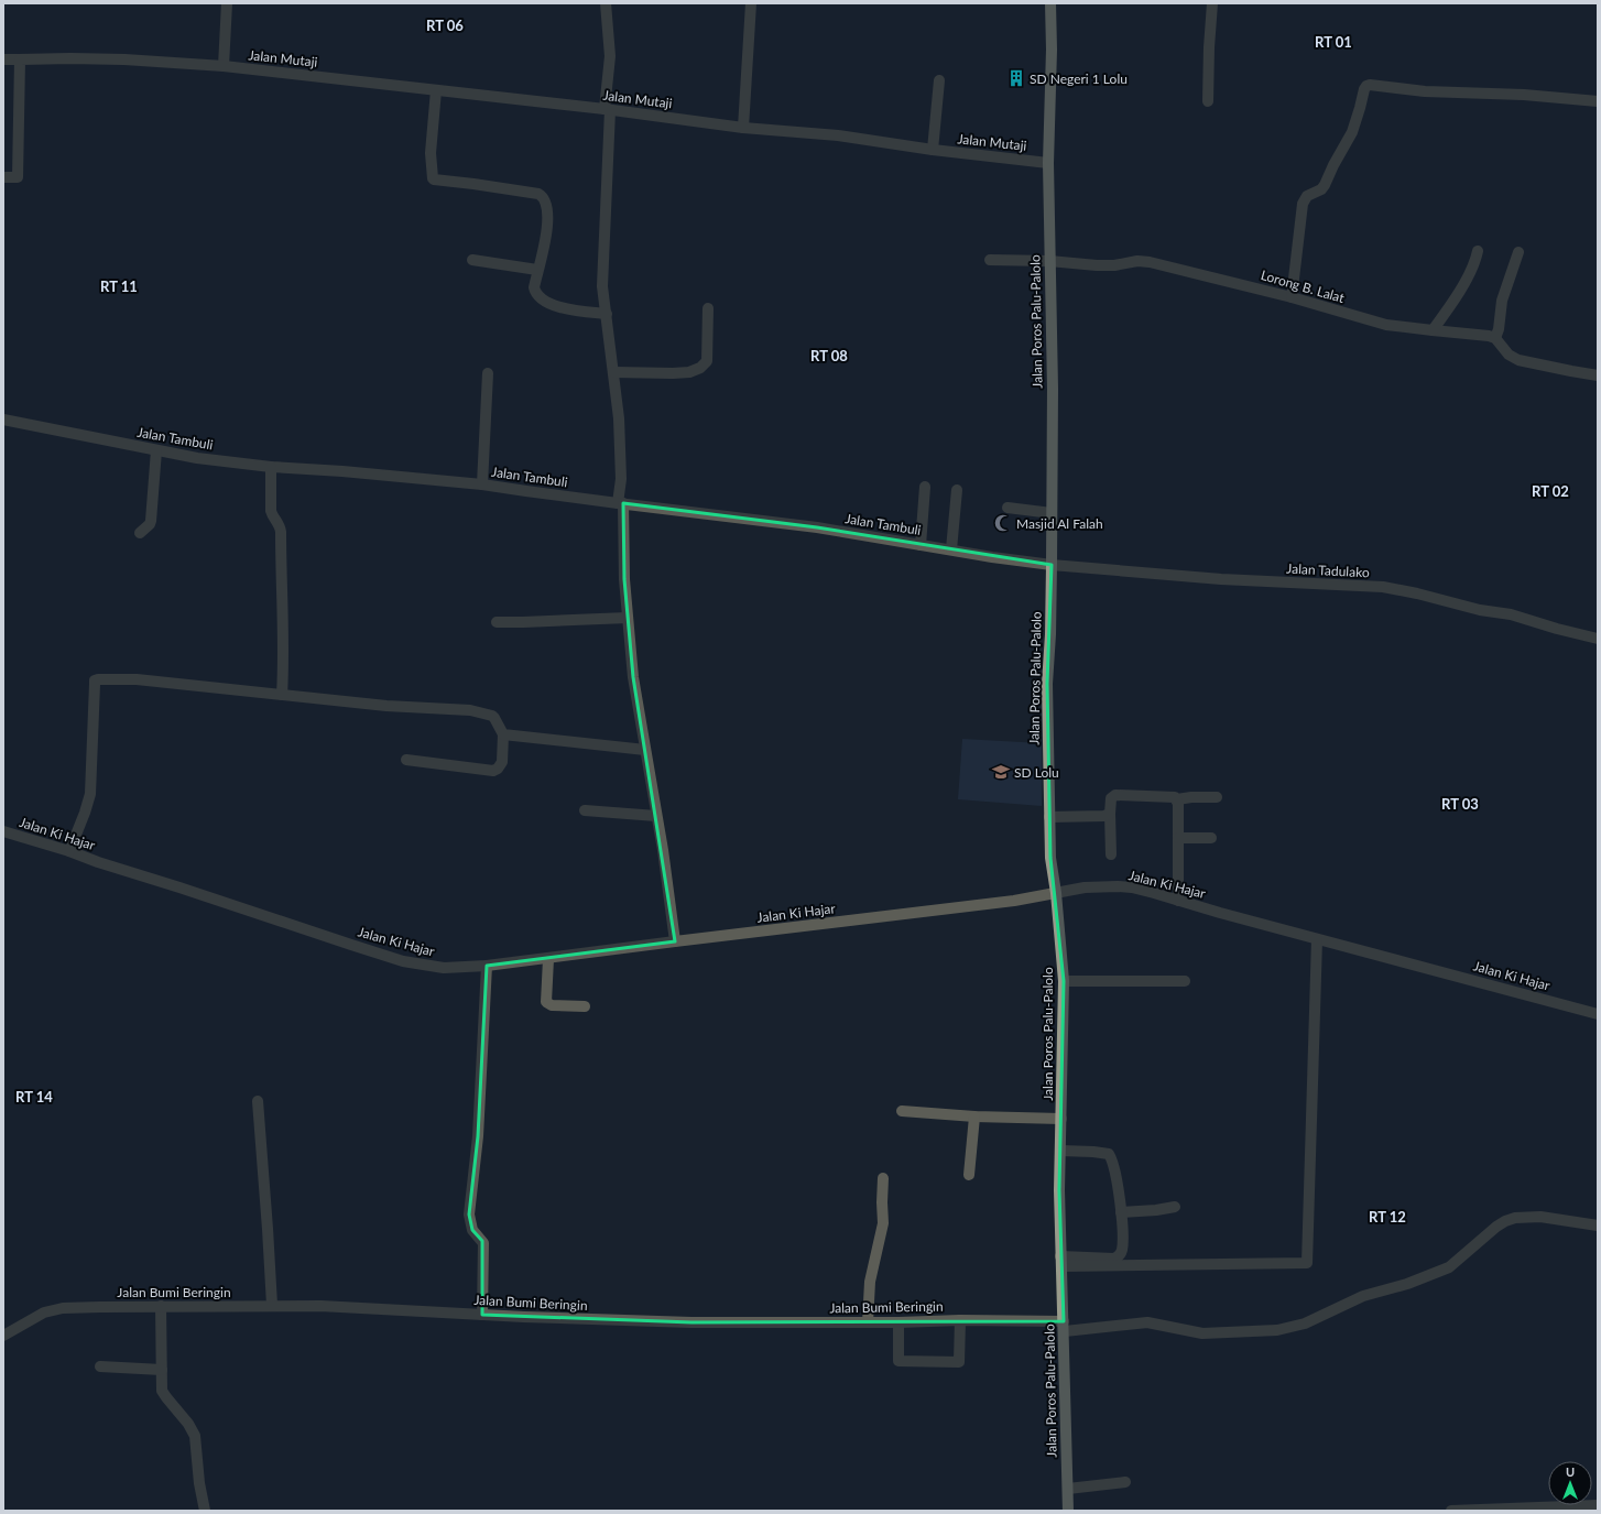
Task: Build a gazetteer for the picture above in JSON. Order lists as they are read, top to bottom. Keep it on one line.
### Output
{"streets":{"main road":["Jalan Poros Palu-Palolo"],"street":["Jalan Mutaji","Lorong B. Lalat","Jalan Tambuli","Jalan Tadulako","Jalan Ki Hajar","Jalan Bumi Beringin"]},"crossings":[["Jalan Mutaji","Jalan Poros Palu-Palolo"],["Lorong B. Lalat","Jalan Poros Palu-Palolo"],["Jalan Poros Palu-Palolo","Jalan Tambuli"],["Jalan Poros Palu-Palolo","Jalan Tadulako"],["Jalan Poros Palu-Palolo","Jalan Ki Hajar"],["Jalan Poros Palu-Palolo","Jalan Bumi Beringin"],["Jalan Tambuli","Jalan Tadulako"]],"districts":["RT 06","RT 01","RT 11","RT 08","RT 02","RT 03","RT 14","RT 12"],"places":{"building":["SD Negeri 1 Lolu"],"mosque":["Masjid Al Falah"],"school or university":["SD Lolu"]},"north":"top"}
